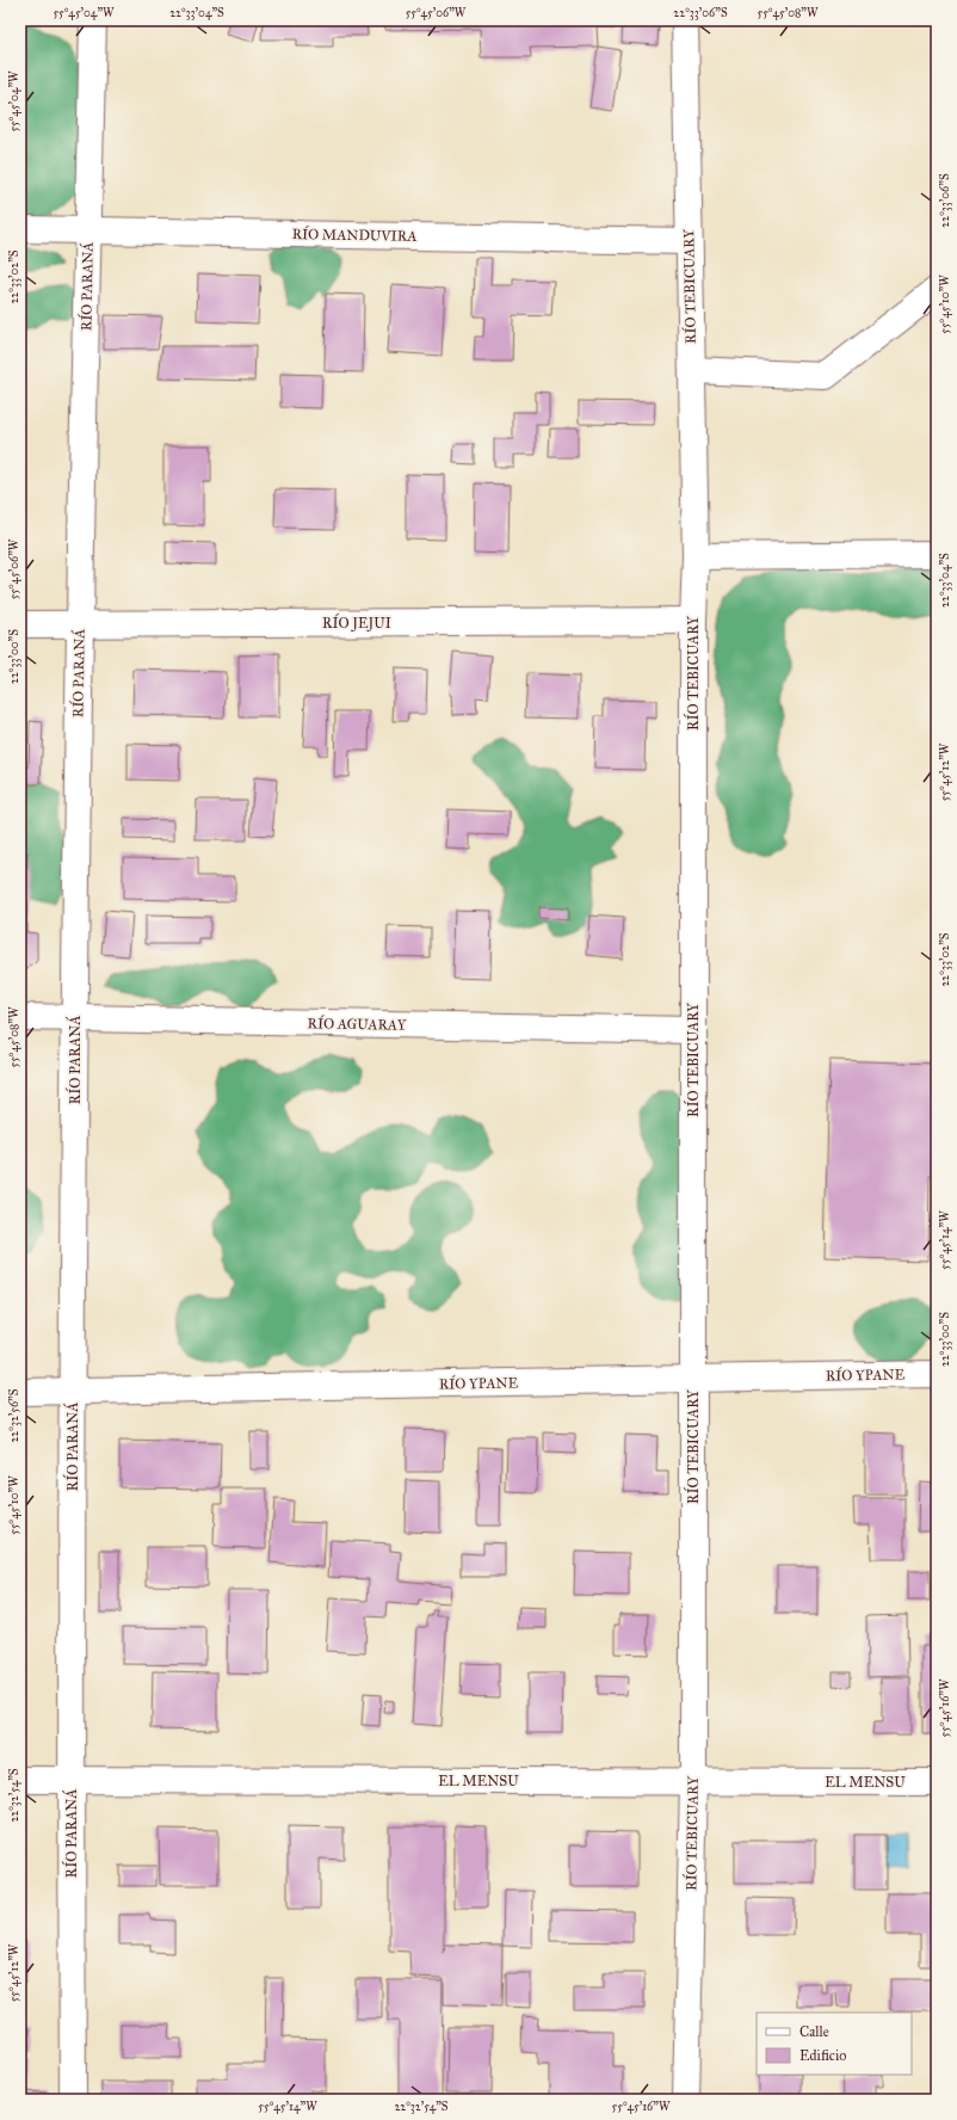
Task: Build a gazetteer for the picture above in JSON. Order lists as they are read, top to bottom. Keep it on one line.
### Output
{"streets":{"street":["RÍO MANDUVIRA","RÍO PARANÁ","RÍO TEBICUARY","RÍO JEJUI","RÍO AGUARAY","RÍO YPANE","EL MENSU"]},"crossings":[["RÍO MANDUVIRA","RÍO PARANÁ"],["RÍO MANDUVIRA","RÍO TEBICUARY"],["RÍO PARANÁ","RÍO JEJUI"],["RÍO PARANÁ","RÍO AGUARAY"],["RÍO PARANÁ","RÍO YPANE"],["RÍO PARANÁ","EL MENSU"],["RÍO TEBICUARY","RÍO JEJUI"],["RÍO TEBICUARY","RÍO AGUARAY"],["RÍO TEBICUARY","RÍO YPANE"],["RÍO TEBICUARY","EL MENSU"]],"legend":["Calle","Edificio"],"coordinates":["55°45'04\"W","22°33'04\"S","55°45'06\"W","22°33'06\"S","55°45'08\"W","22°33'02\"S","55°45'10\"W","22°33'00\"S","55°45'12\"W","55°45'14\"W","22°32'56\"S","55°45'16\"W","22°32'54\"S"]}
